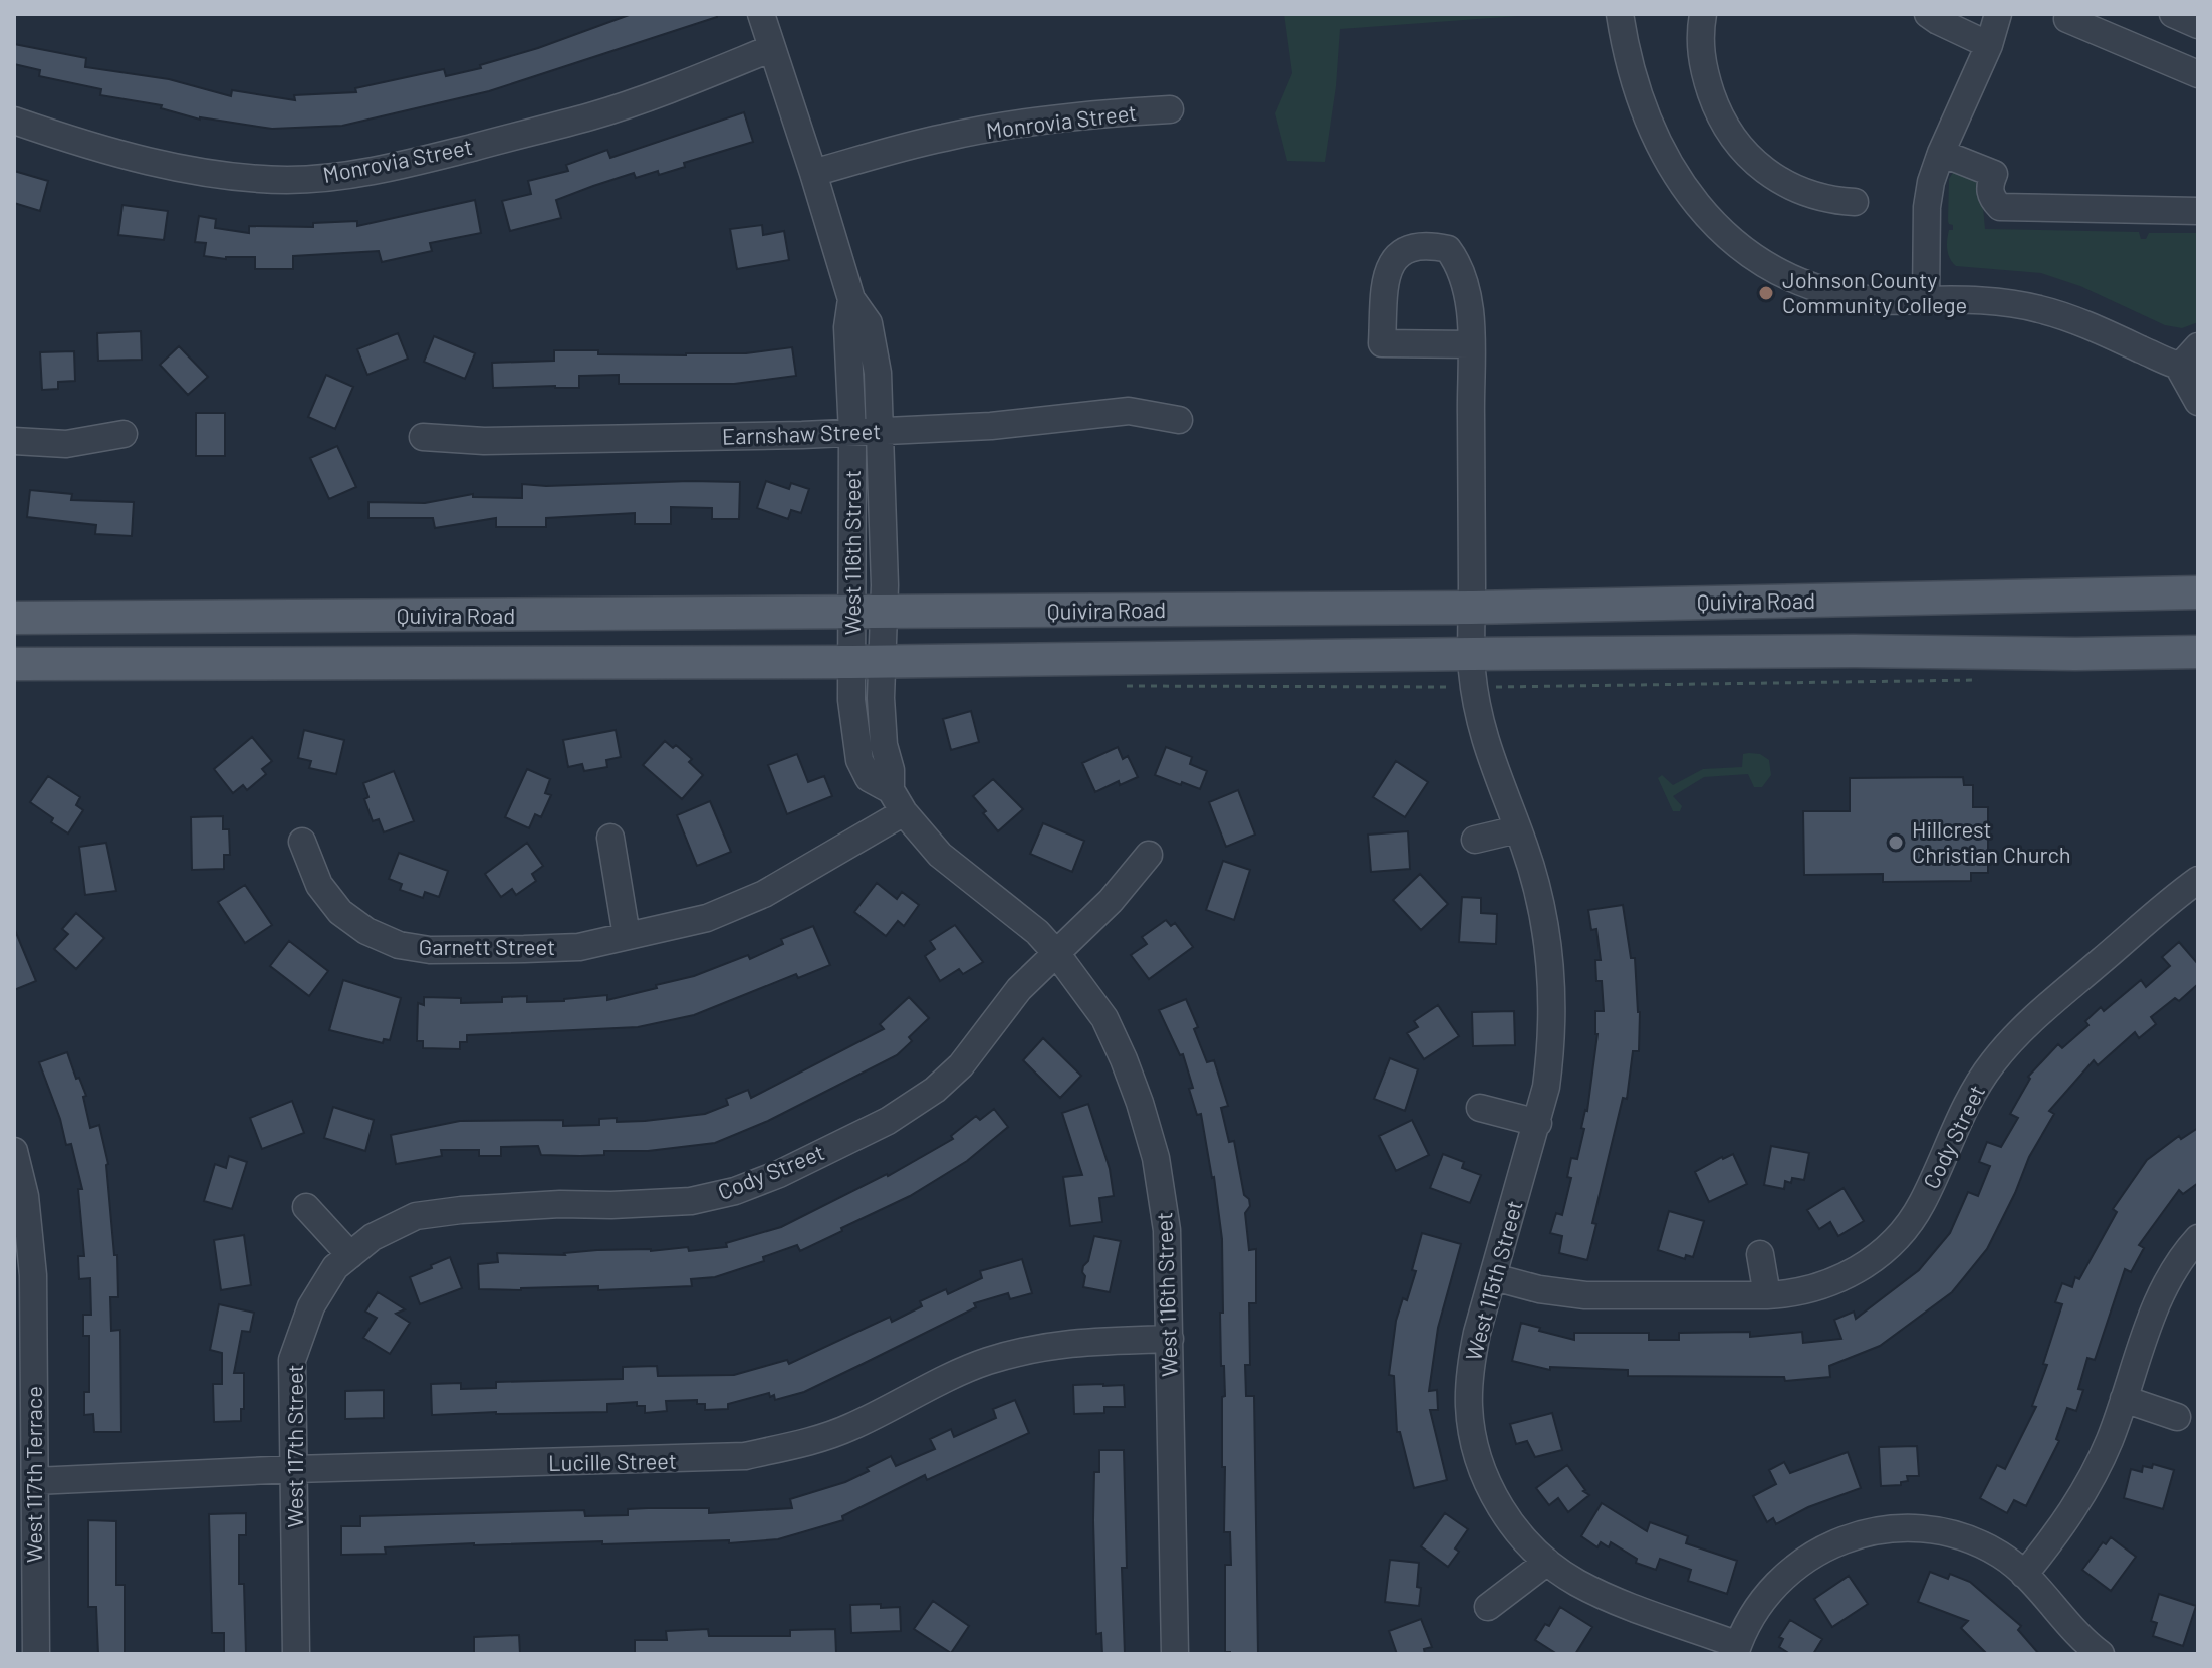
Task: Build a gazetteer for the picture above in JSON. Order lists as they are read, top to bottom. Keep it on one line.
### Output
{"streets":{"main road":["Quivira Road"],"street":["Monrovia Street","Earnshaw Street","West 116th Street","Garnett Street","Cody Street","West 115th Street","West 117th Street","Lucille Street","West 117th Terrace"]},"crossings":[["Monrovia Street","West 116th Street"],["Earnshaw Street","West 116th Street"],["West 116th Street","Quivira Road"],["West 116th Street","Garnett Street"],["West 116th Street","Cody Street"],["West 116th Street","Lucille Street"],["Quivira Road","West 115th Street"],["Cody Street","West 115th Street"],["Cody Street","West 117th Street"],["West 117th Street","Lucille Street"],["Lucille Street","West 117th Terrace"]],"places":["Johnson County Community College","Hillcrest Christian Church"]}
